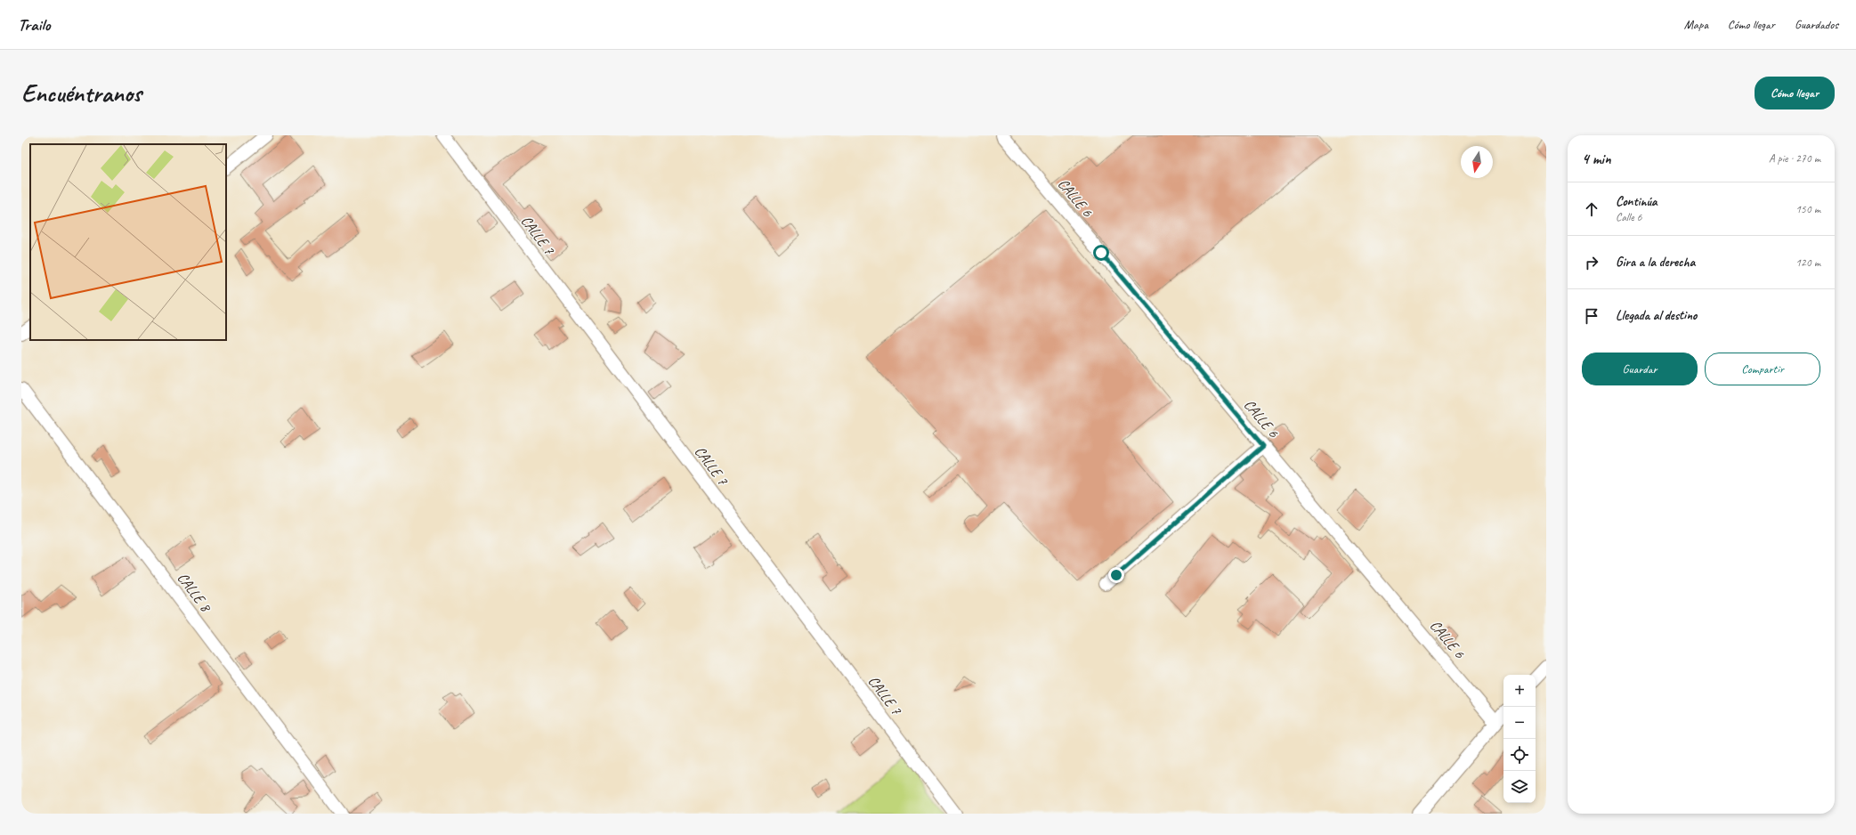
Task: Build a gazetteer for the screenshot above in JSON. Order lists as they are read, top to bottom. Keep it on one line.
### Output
{"streets":{"street":["CALLE 6","CALLE 7","CALLE 8"]},"north":"bottom","page":{"header":"Trailo","nav":["Mapa","Cómo llegar","Guardados"],"buttons":["Cómo llegar",["Guardar","Compartir"]],"title":"Encuéntranos","heading":["4 min","A pie · 270 m"],"list":[["Continúa","Calle 6","150 m"],["Gira a la derecha","120 m"],"Llegada al destino"],"map_buttons":["+","−"]}}
